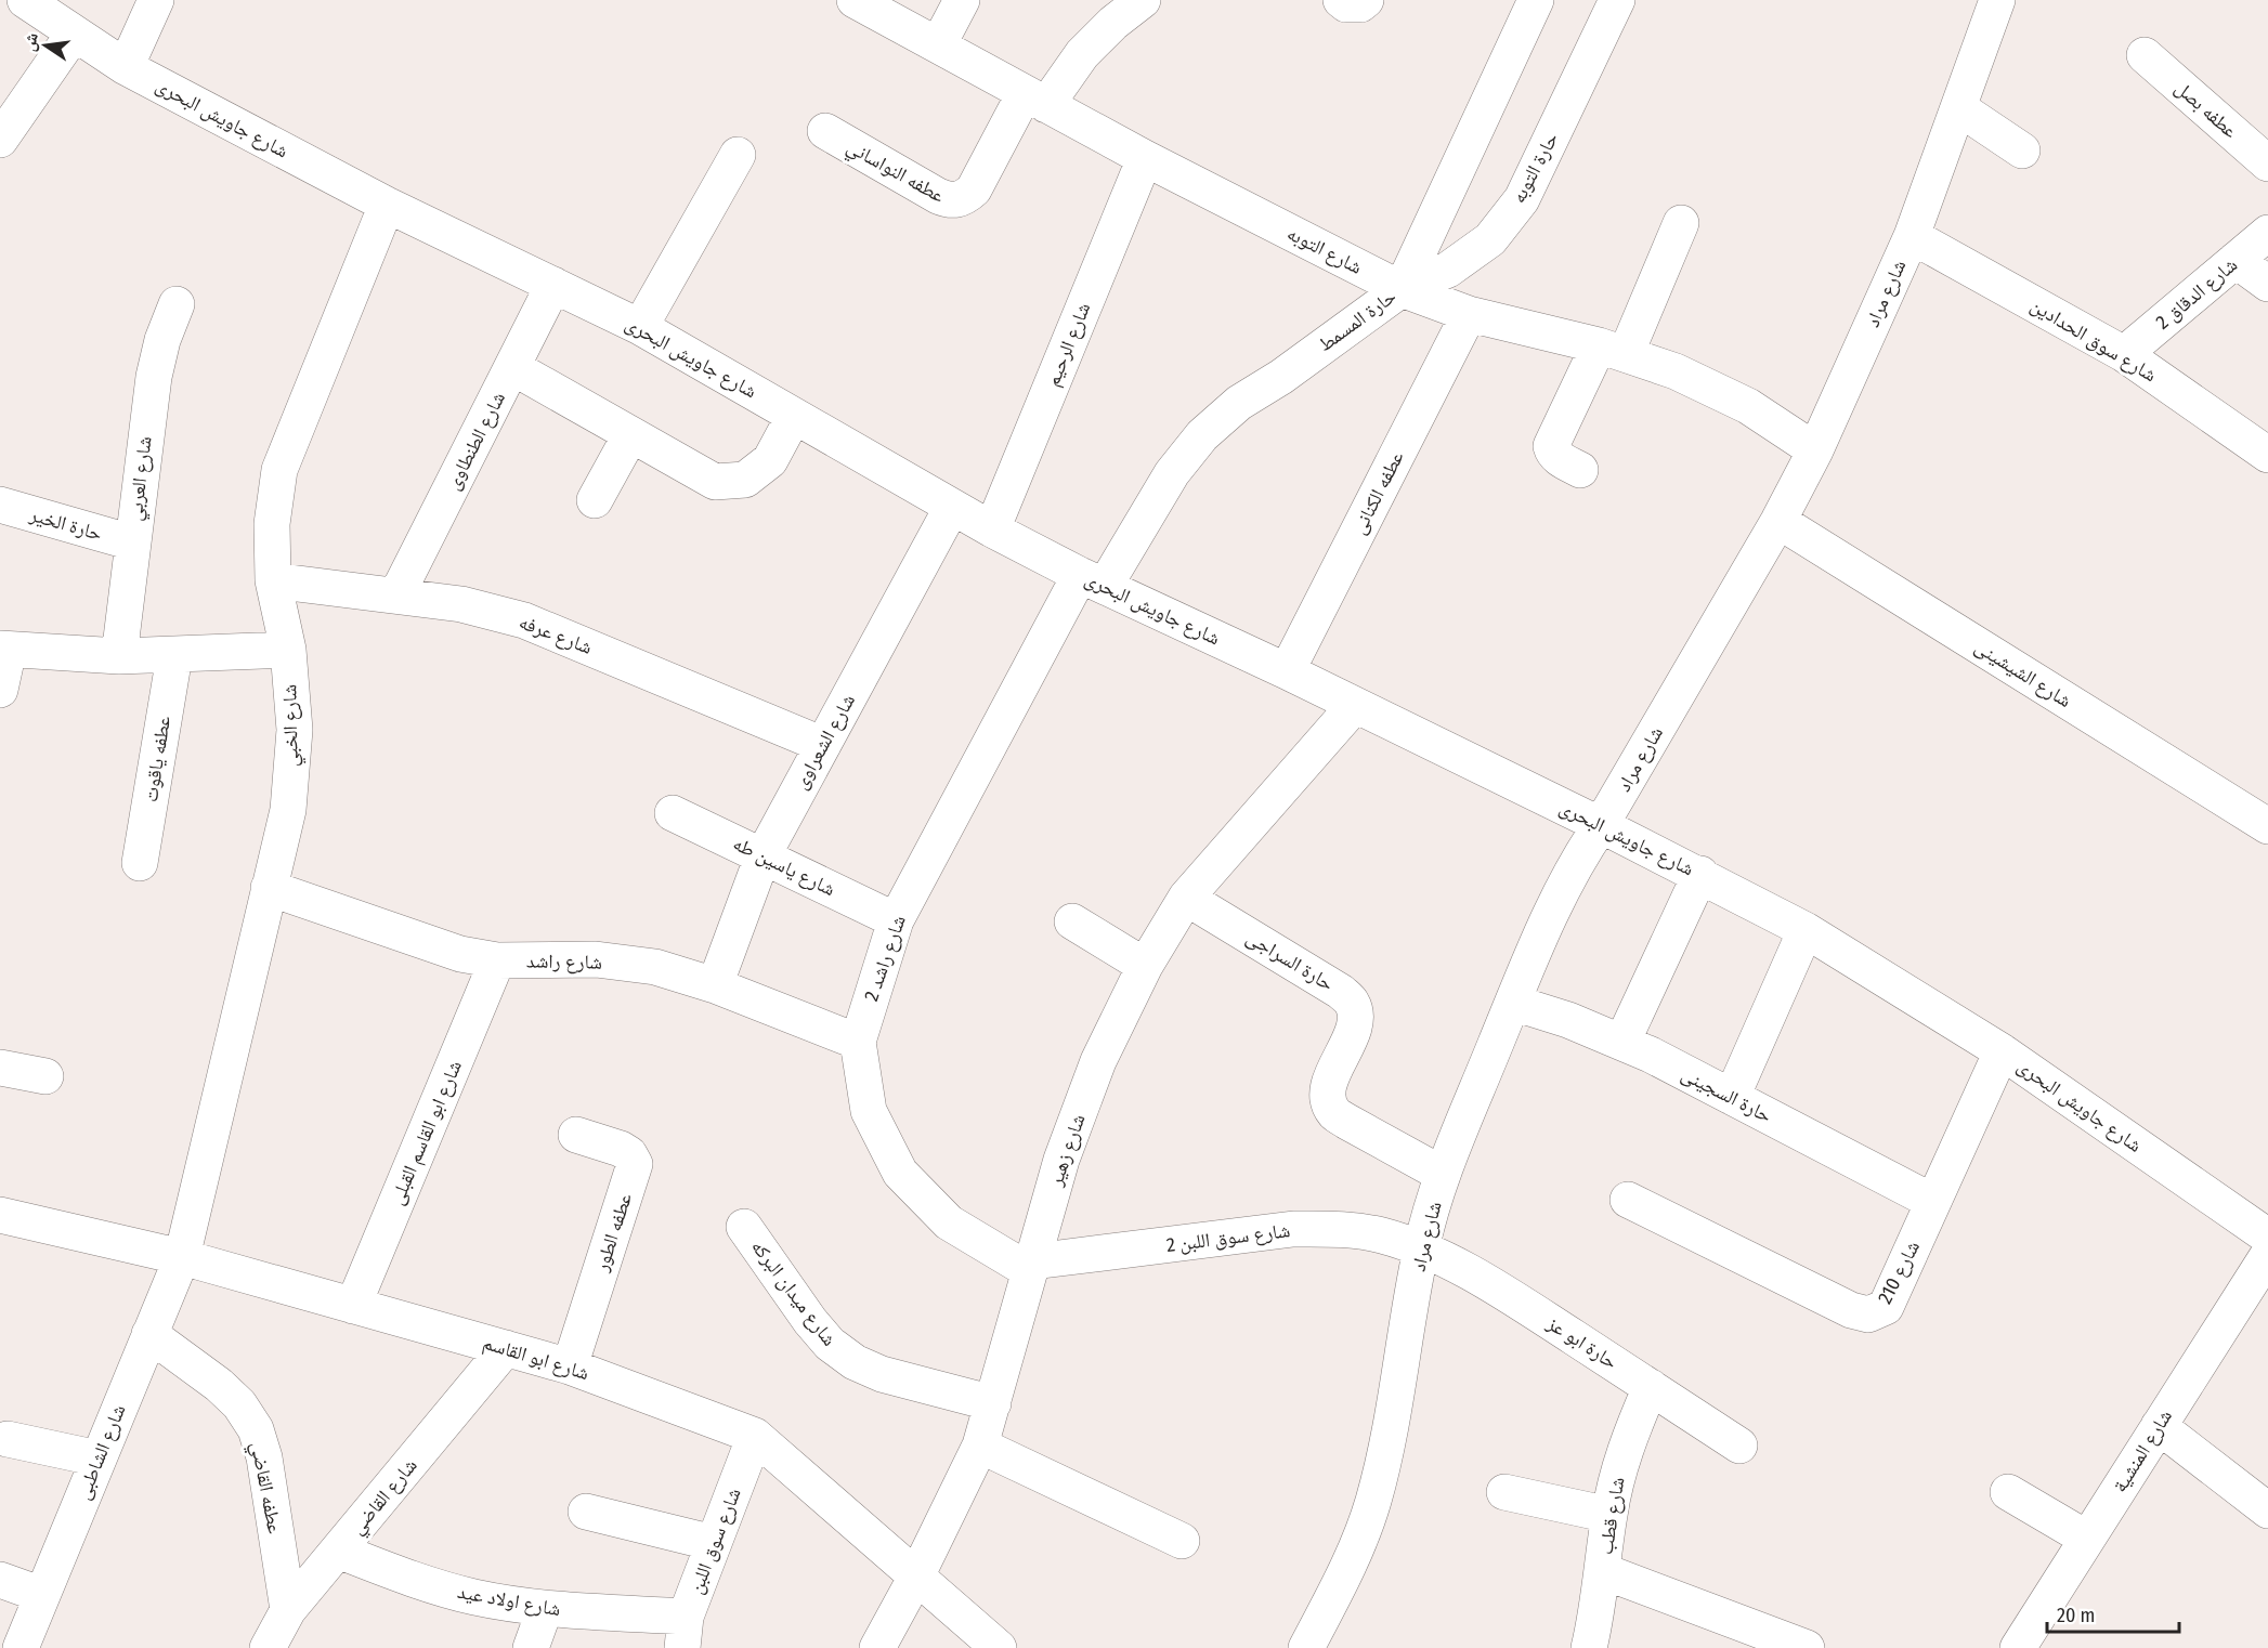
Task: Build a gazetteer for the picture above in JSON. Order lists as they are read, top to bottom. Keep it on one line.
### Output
{"streets":{"street":["عطفه بصل","شارع جاويش البحرى","حارة التوبه","عطفه النواساني","شارع التوبه","شارع مراد","شارع الدقاق 2","حارة المسمط","شارع سوق الحدادين","شارع الرحيم","شارع الطنطاوى","شارع العربي","عطفه الكنانى","حارة الخير","شارع عرفه","شارع الشيشينى","شارع الخبي","شارع الشعراوى","عطفه ياقوت","شارع ياسين طه","شارع راشد 2","حارة السراجى","شارع راشد","حارة السجينى","شارع ابو القاسم القبلى","شارع زهير","عطفه الطور","شارع سوق اللبن 2","شارع 210","شارع ميدان البركه","حارة ابو عز","شارع ابو القاسم","شارع المنشية","شارع الشاطبى","عطفه القاضي","شارع القاضي","شارع قطب","شارع سوق اللبن","شارع اولاد عيد"]},"crossings":[["شارع جاويش البحرى","شارع مراد"],["شارع جاويش البحرى","حارة المسمط"],["شارع جاويش البحرى","شارع الرحيم"],["شارع جاويش البحرى","شارع الطنطاوى"],["شارع جاويش البحرى","عطفه الكنانى"],["شارع جاويش البحرى","شارع الخبي"],["شارع جاويش البحرى","شارع الشعراوى"],["شارع جاويش البحرى","شارع راشد 2"],["شارع جاويش البحرى","شارع زهير"],["شارع جاويش البحرى","شارع 210"],["حارة التوبه","شارع التوبه"],["حارة التوبه","حارة المسمط"],["عطفه النواساني","شارع التوبه"],["شارع التوبه","شارع مراد"],["شارع التوبه","حارة المسمط"],["شارع التوبه","شارع الرحيم"],["شارع التوبه","عطفه الكنانى"],["شارع مراد","شارع سوق الحدادين"],["شارع مراد","شارع الشيشينى"],["شارع مراد","حارة السراجى"],["شارع مراد","حارة السجينى"],["شارع مراد","شارع سوق اللبن 2"],["شارع مراد","حارة ابو عز"],["شارع الدقاق 2","شارع سوق الحدادين"],["حارة المسمط","شارع راشد 2"],["شارع الطنطاوى","شارع عرفه"],["شارع العربي","حارة الخير"],["شارع عرفه","شارع الخبي"],["شارع عرفه","شارع الشعراوى"],["شارع الخبي","شارع راشد"],["شارع الخبي","شارع ابو القاسم"],["شارع الخبي","شارع الشاطبى"],["شارع الشعراوى","شارع ياسين طه"],["شارع الشعراوى","شارع راشد"],["شارع ياسين طه","شارع راشد 2"],["شارع راشد 2","شارع راشد"],["شارع راشد 2","شارع زهير"],["شارع راشد 2","شارع سوق اللبن 2"],["حارة السراجى","شارع زهير"],["شارع راشد","شارع ابو القاسم القبلى"],["حارة السجينى","شارع 210"],["شارع ابو القاسم القبلى","شارع ابو القاسم"],["شارع زهير","شارع سوق اللبن 2"],["شارع زهير","شارع ميدان البركه"],["شارع زهير","شارع ابو القاسم"],["عطفه الطور","شارع ابو القاسم"],["شارع سوق اللبن 2","حارة ابو عز"],["حارة ابو عز","شارع قطب"],["شارع ابو القاسم","شارع الشاطبى"],["شارع ابو القاسم","شارع القاضي"],["شارع ابو القاسم","شارع سوق اللبن"],["شارع الشاطبى","عطفه القاضي"],["عطفه القاضي","شارع القاضي"],["شارع القاضي","شارع اولاد عيد"],["شارع سوق اللبن","شارع اولاد عيد"]],"scale_bar":"20 m","north":"left"}
